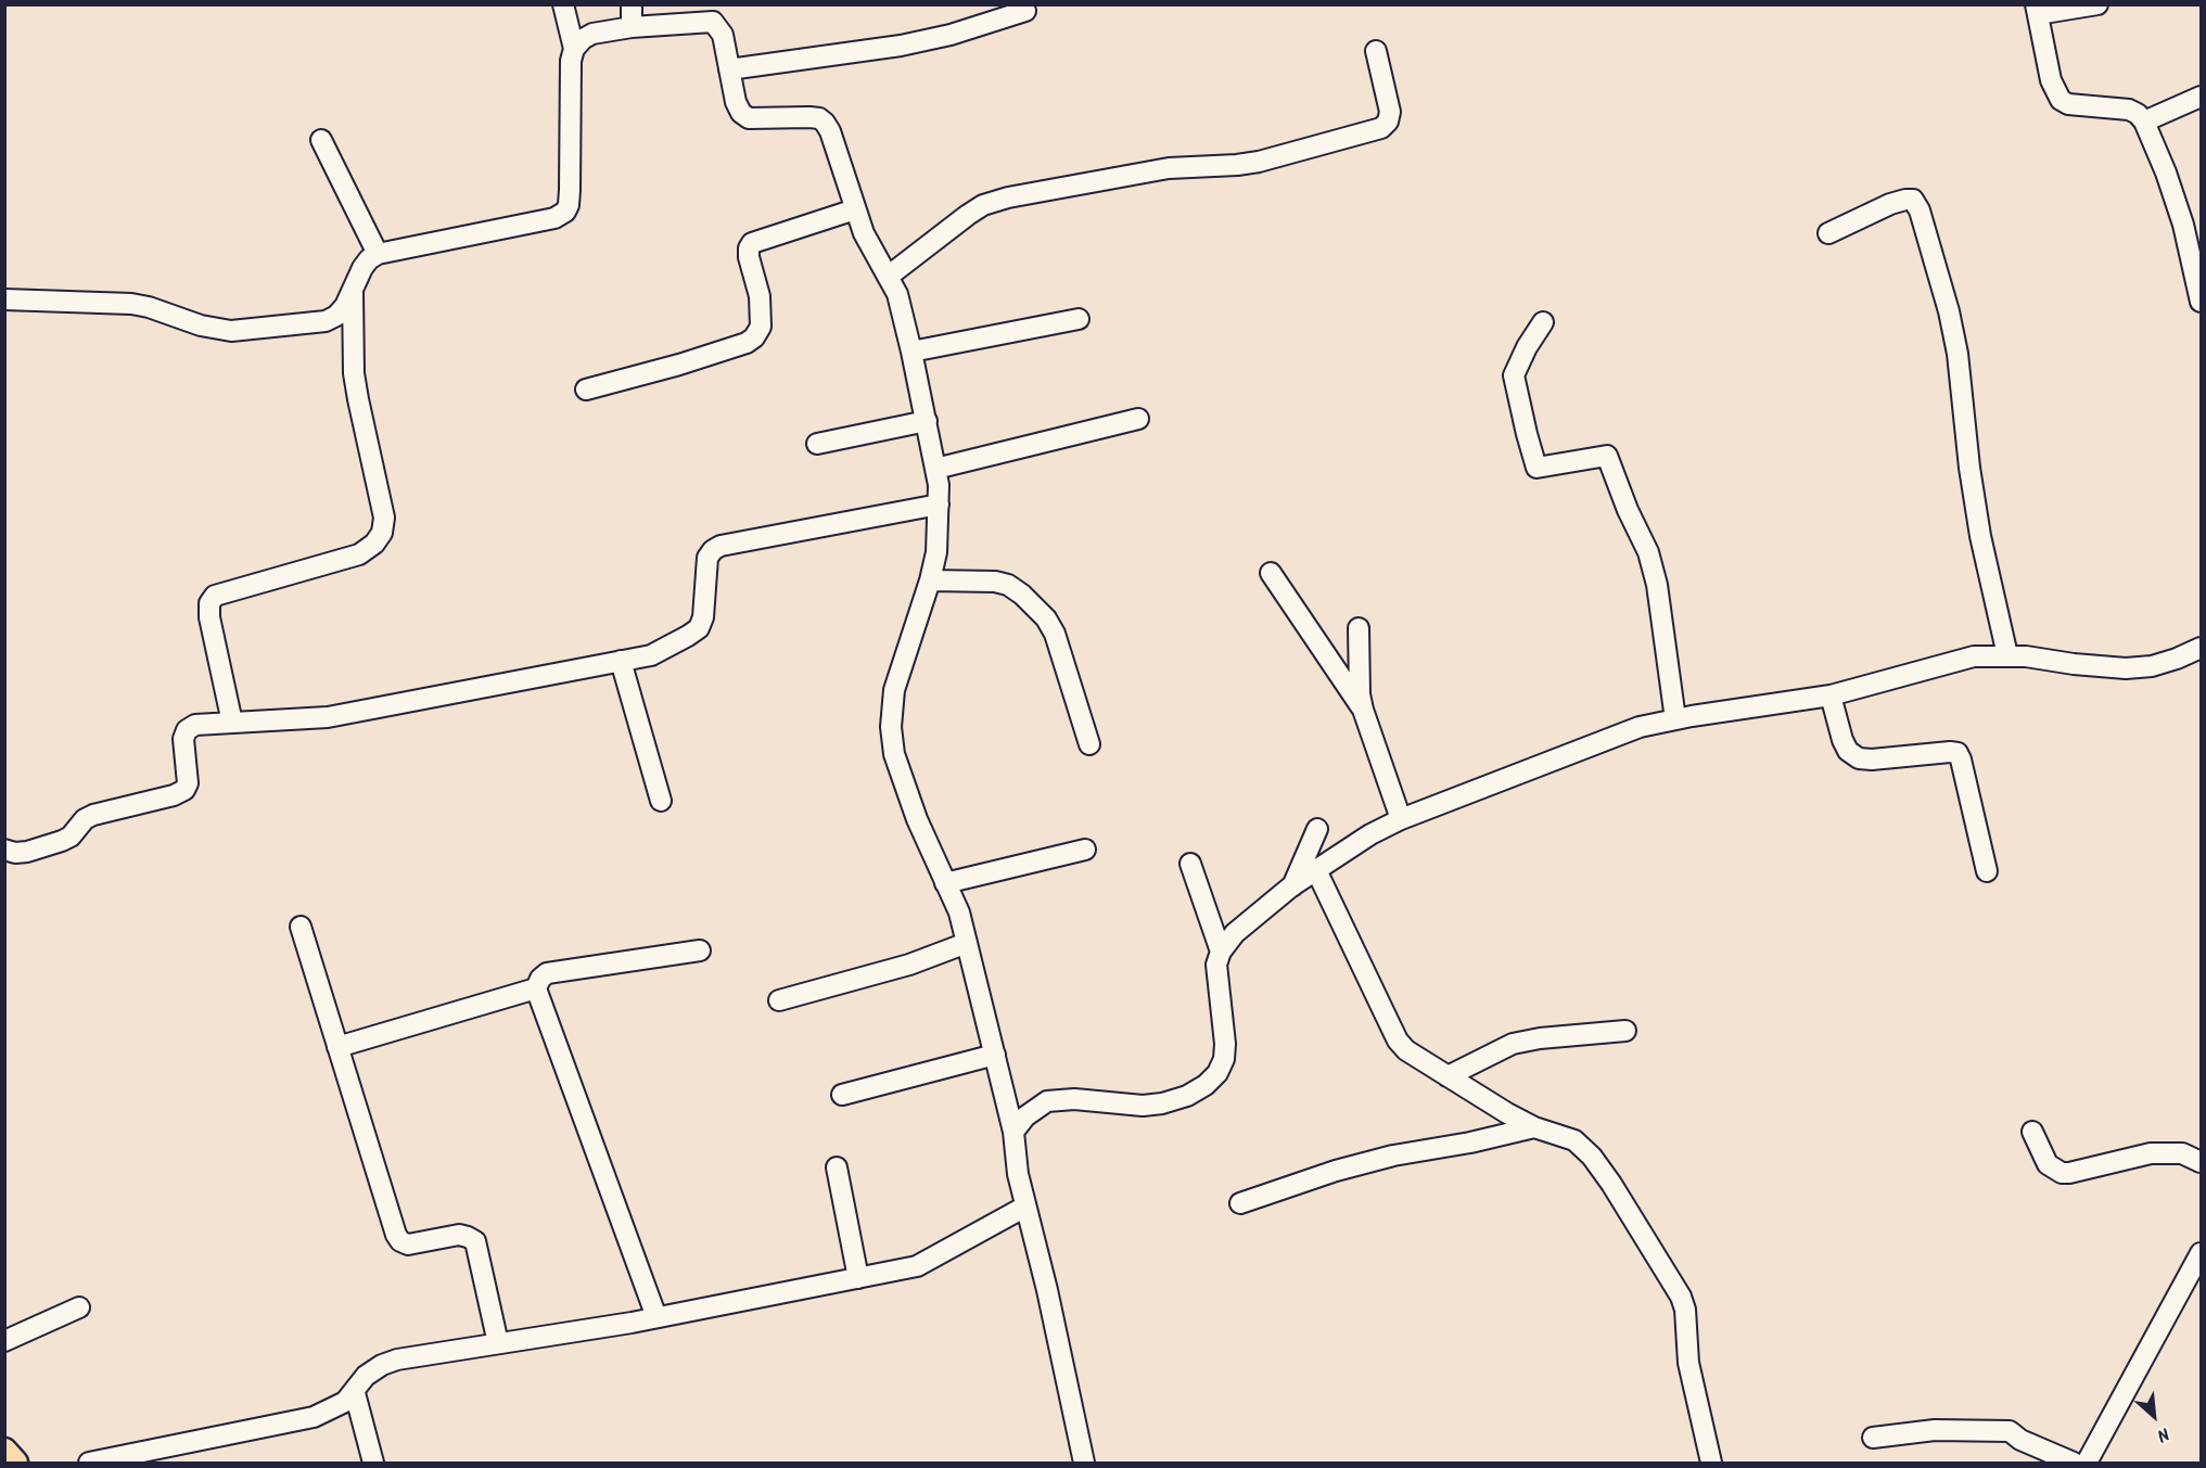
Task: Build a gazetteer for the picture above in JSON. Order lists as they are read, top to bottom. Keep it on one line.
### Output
{"north":"bottom right"}
